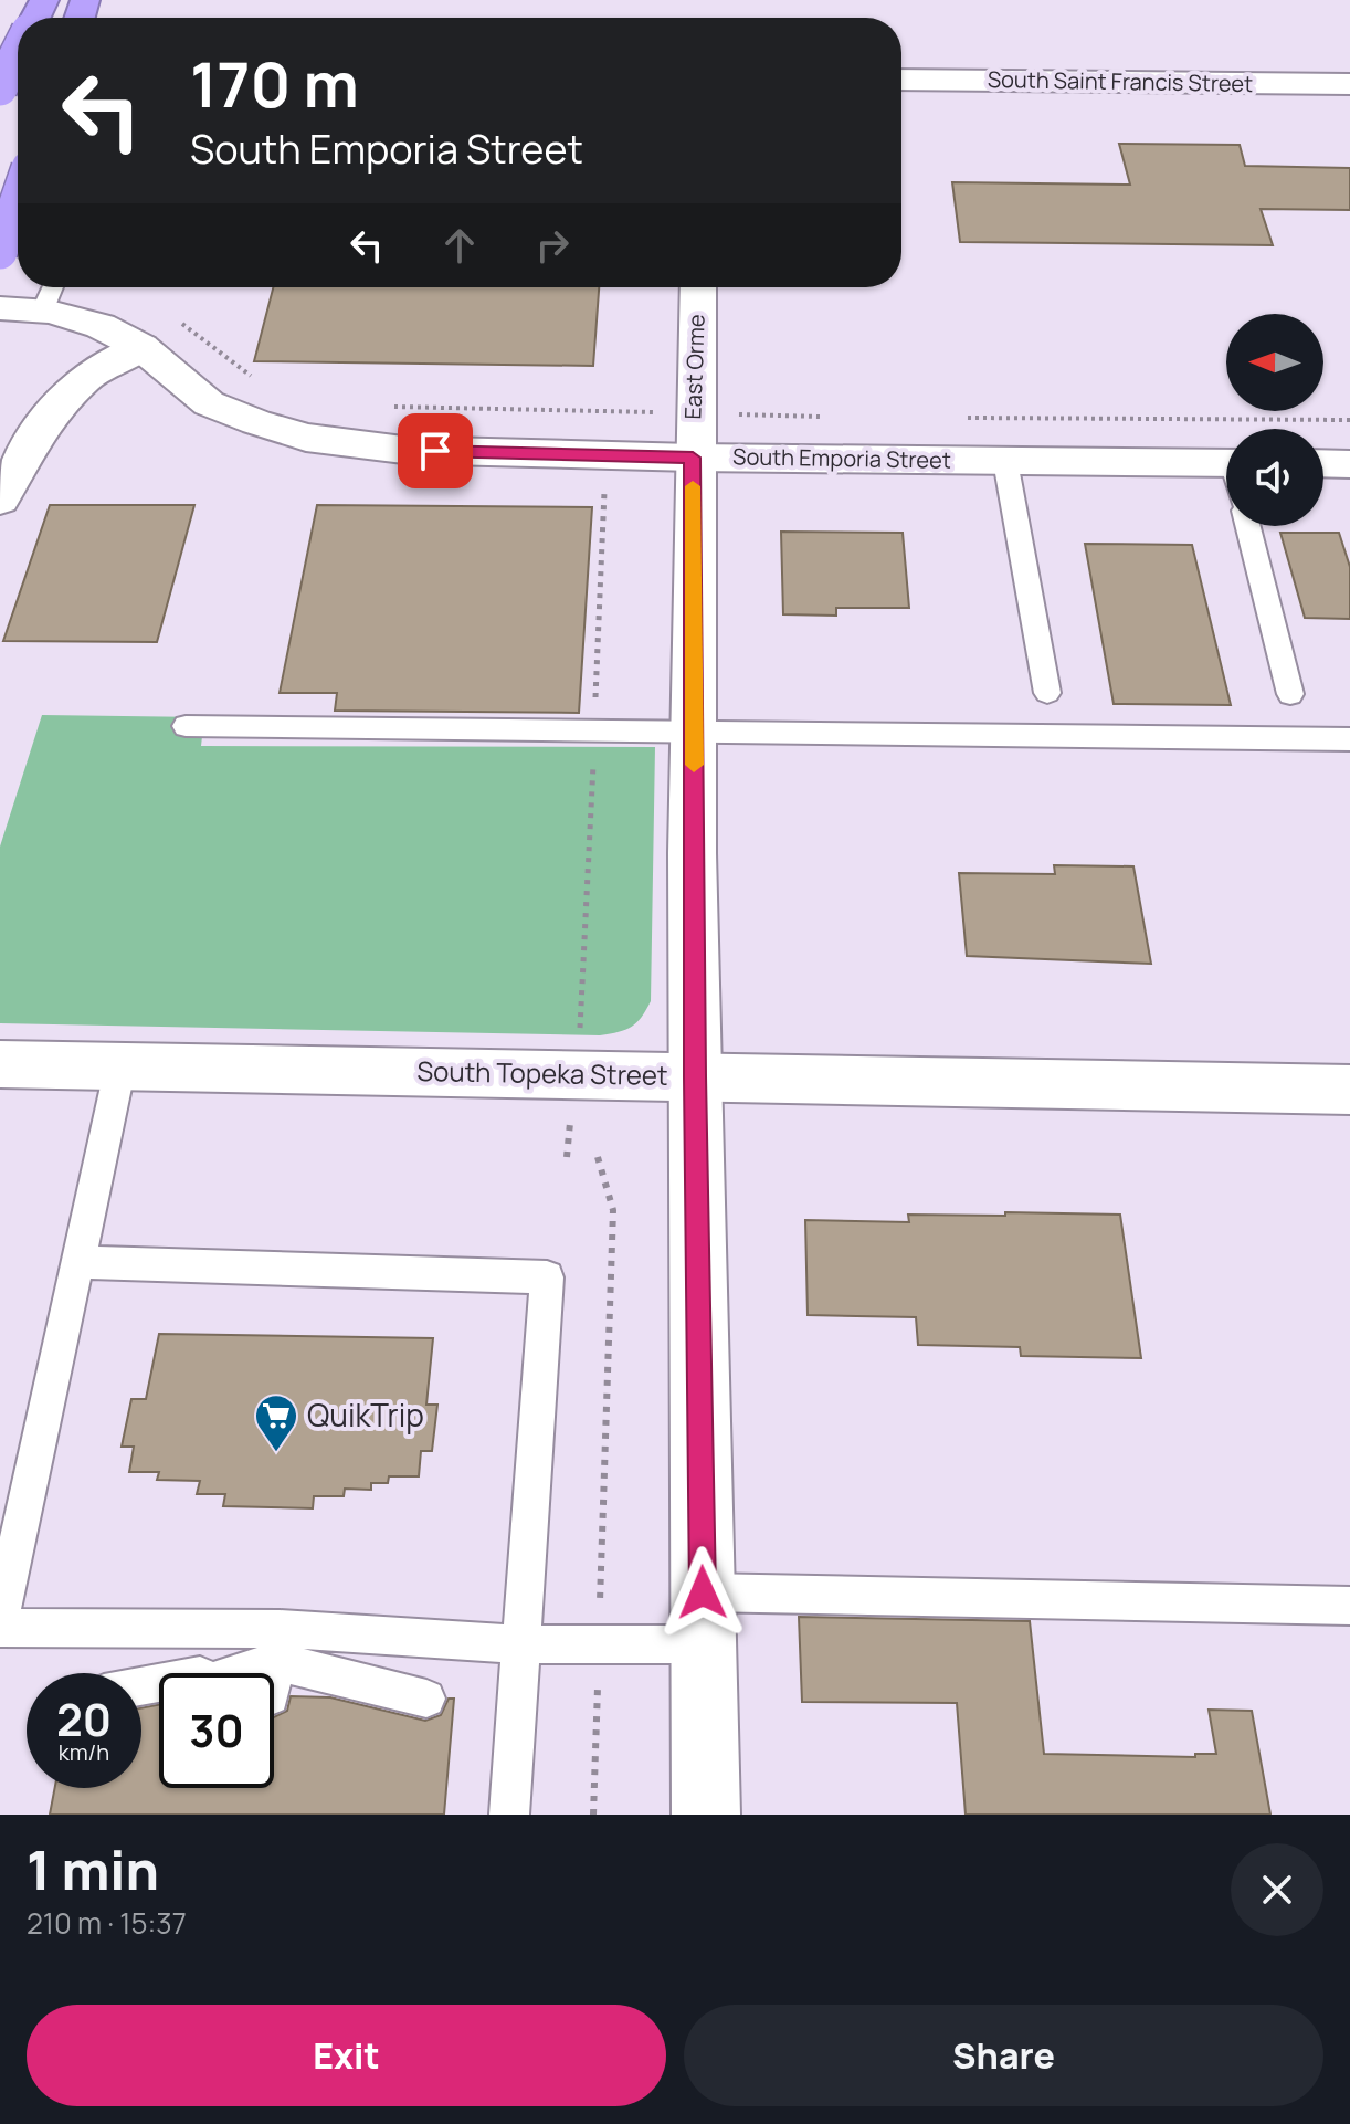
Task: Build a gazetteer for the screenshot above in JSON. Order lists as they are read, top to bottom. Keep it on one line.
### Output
{"streets":{"street":["South Saint Francis Street","East Orme","South Emporia Street","South Topeka Street"]},"crossings":[["East Orme","South Emporia Street"],["East Orme","South Topeka Street"]],"places":{"supermarket":["QuikTrip"]},"north":"left","page":{"turn":["170 m","South Emporia Street"],"speed":"20 km/h","limit":"30","heading":["1 min","210 m · 15:37"],"buttons":["Exit","Share"]}}
